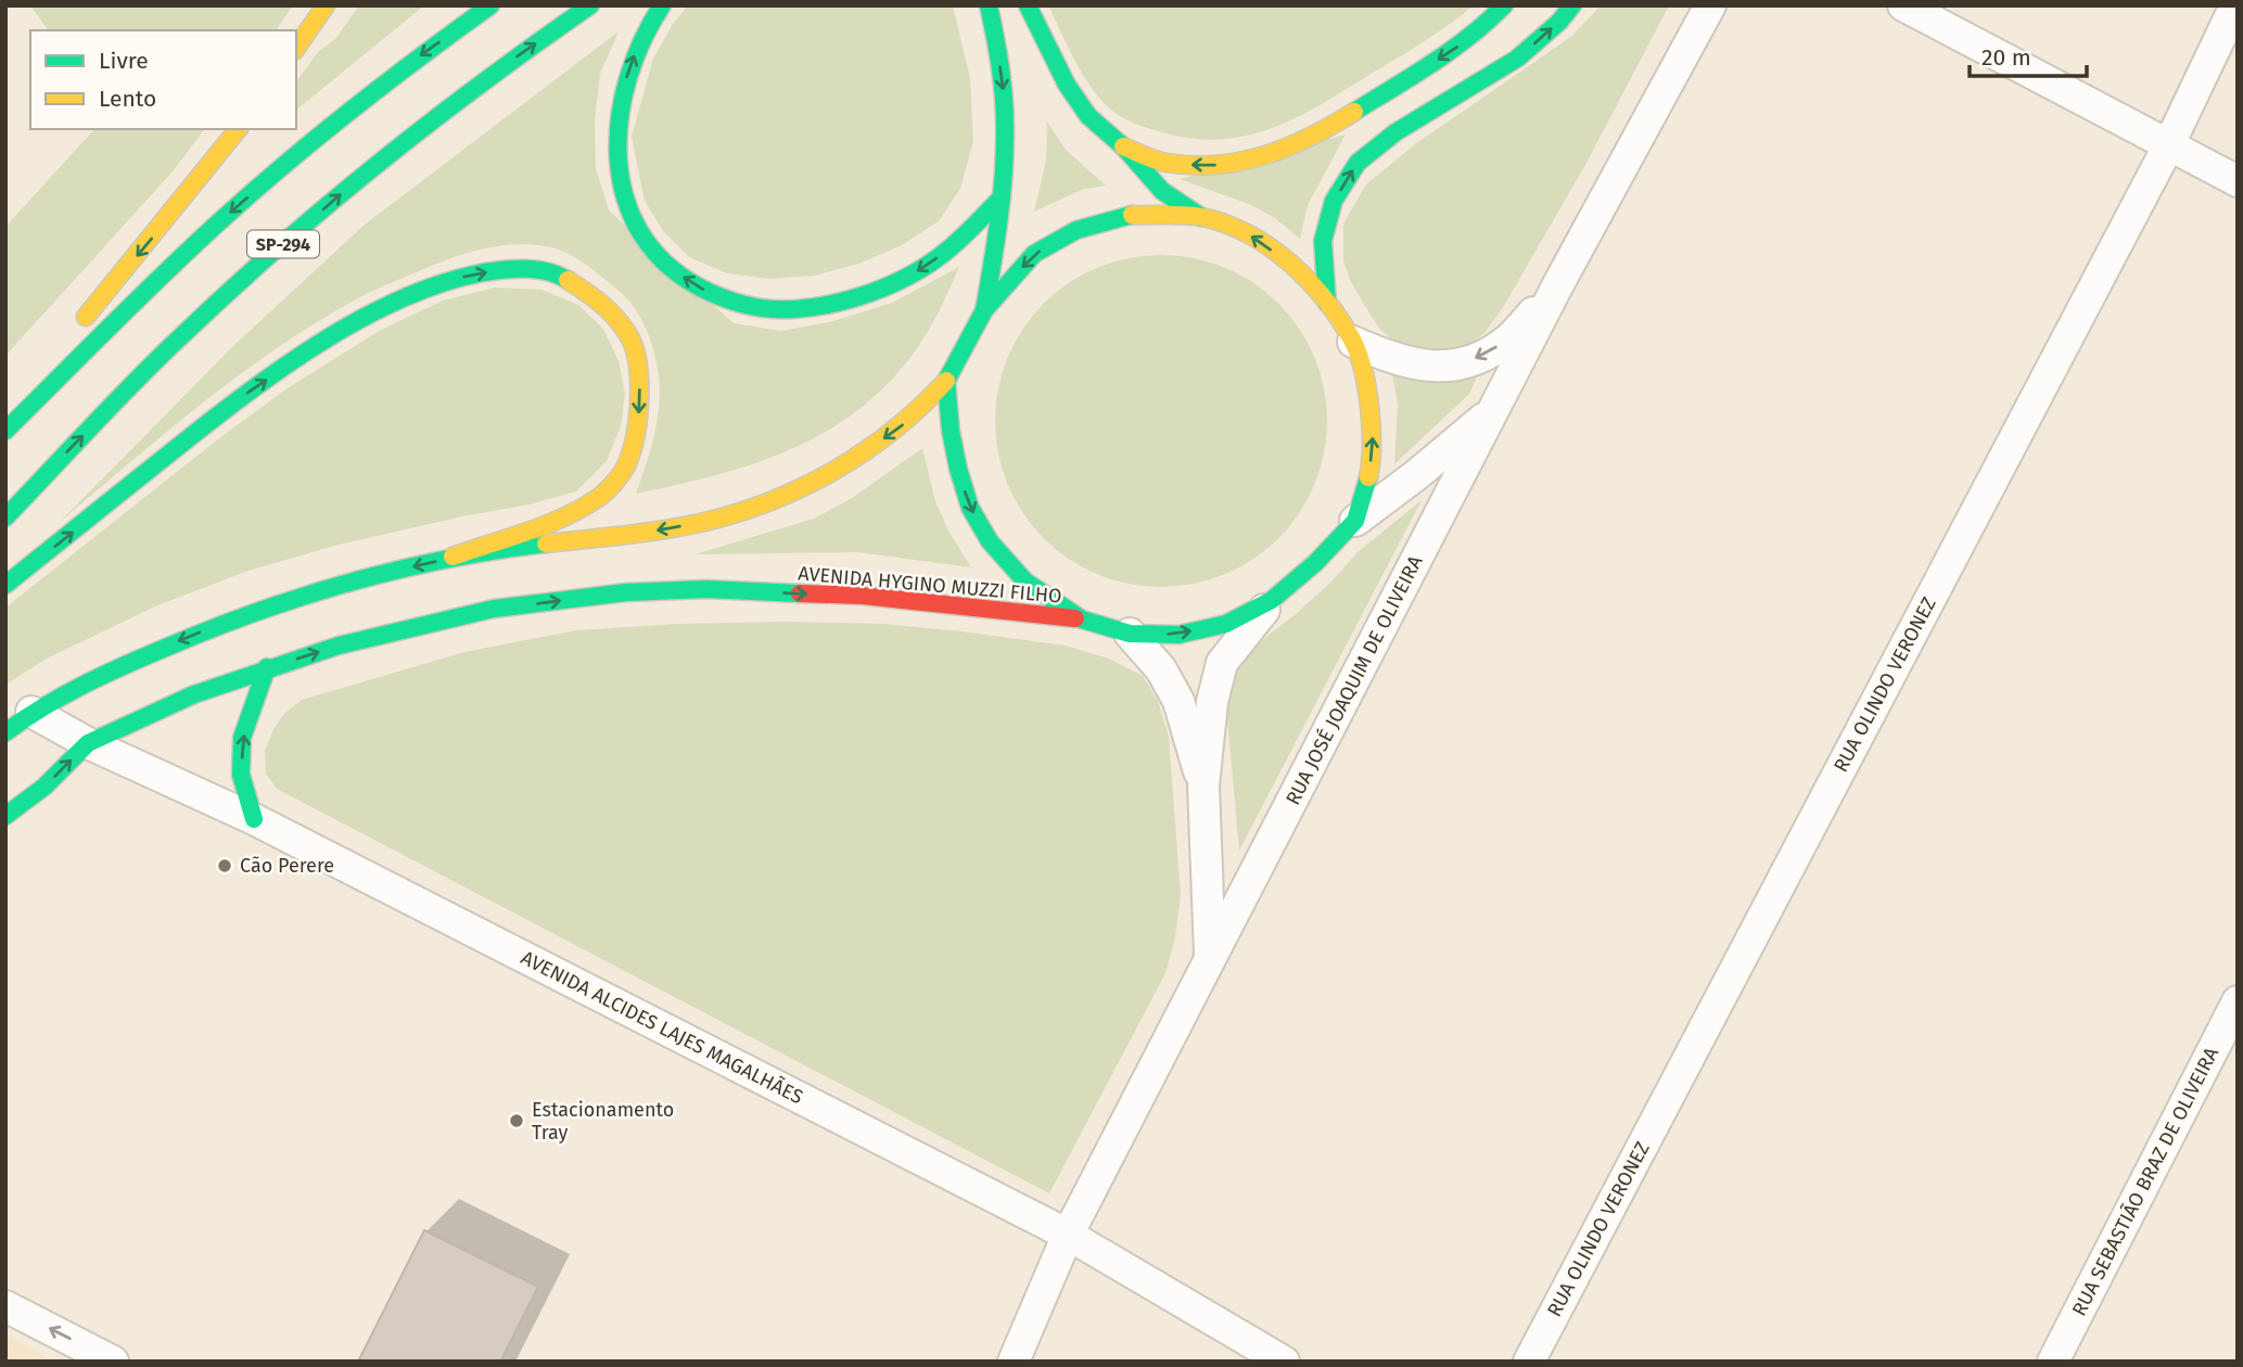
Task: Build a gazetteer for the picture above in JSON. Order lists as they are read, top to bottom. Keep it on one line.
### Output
{"streets":{"main road":["SP-294","AVENIDA HYGINO MUZZI FILHO"],"street":["RUA JOSÉ JOAQUIM DE OLIVEIRA","RUA OLINDO VERONEZ","AVENIDA ALCIDES LAJES MAGALHÃES","RUA SEBASTIÃO BRAZ DE OLIVEIRA"]},"crossings":[["AVENIDA HYGINO MUZZI FILHO","AVENIDA ALCIDES LAJES MAGALHÃES"],["RUA JOSÉ JOAQUIM DE OLIVEIRA","AVENIDA ALCIDES LAJES MAGALHÃES"]],"places":["Cão Perere","Estacionamento Tray"],"legend":["Livre","Lento"],"scale_bar":"20 m"}
